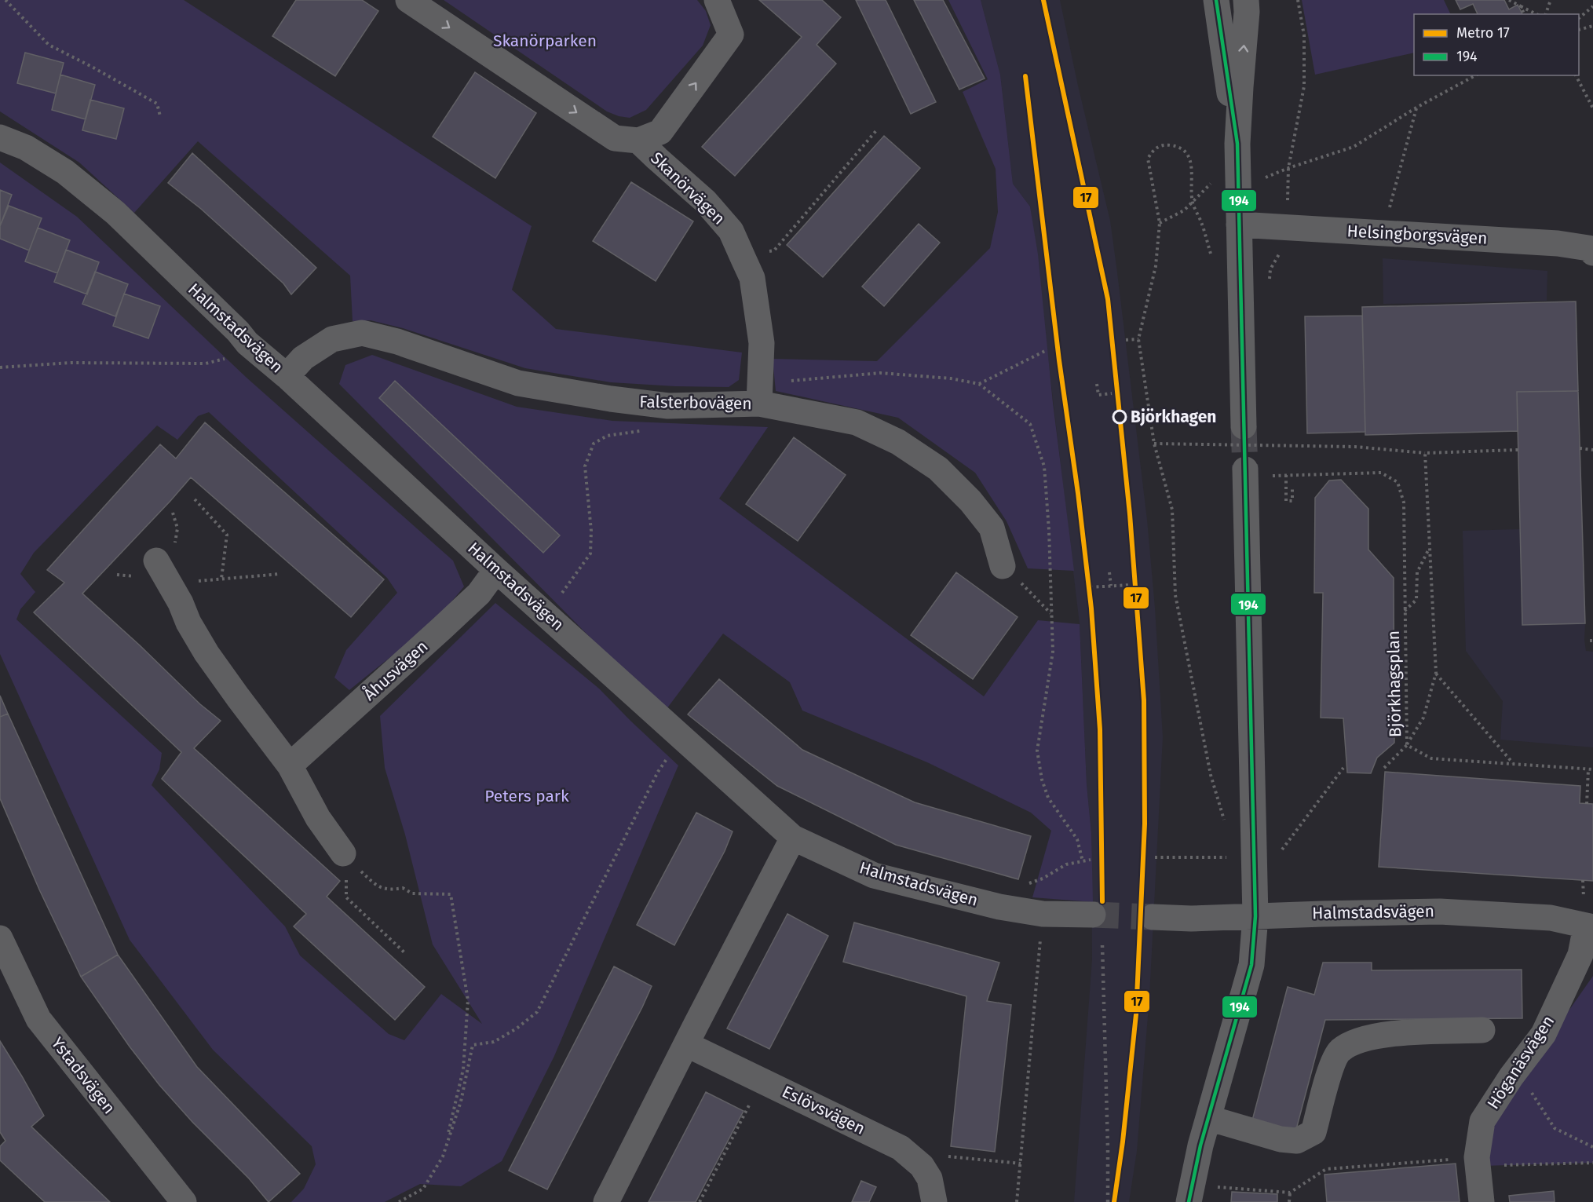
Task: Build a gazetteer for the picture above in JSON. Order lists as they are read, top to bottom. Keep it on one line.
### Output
{"streets":{"street":["Skanörvägen","Helsingborgsvägen","Halmstadsvägen","Falsterbovägen","Åhusvägen","Höganäsvägen","Ystadsvägen","Eslövsvägen"],"path":["Björkhagsplan"]},"crossings":[["Skanörvägen","Falsterbovägen"],["Halmstadsvägen","Falsterbovägen"],["Halmstadsvägen","Åhusvägen"],["Halmstadsvägen","Höganäsvägen"]],"parks":["Skanörparken","Peters park"],"places":["Björkhagen"],"lines":["metro line 17","transit line 194"],"legend":["Metro 17","194"]}
